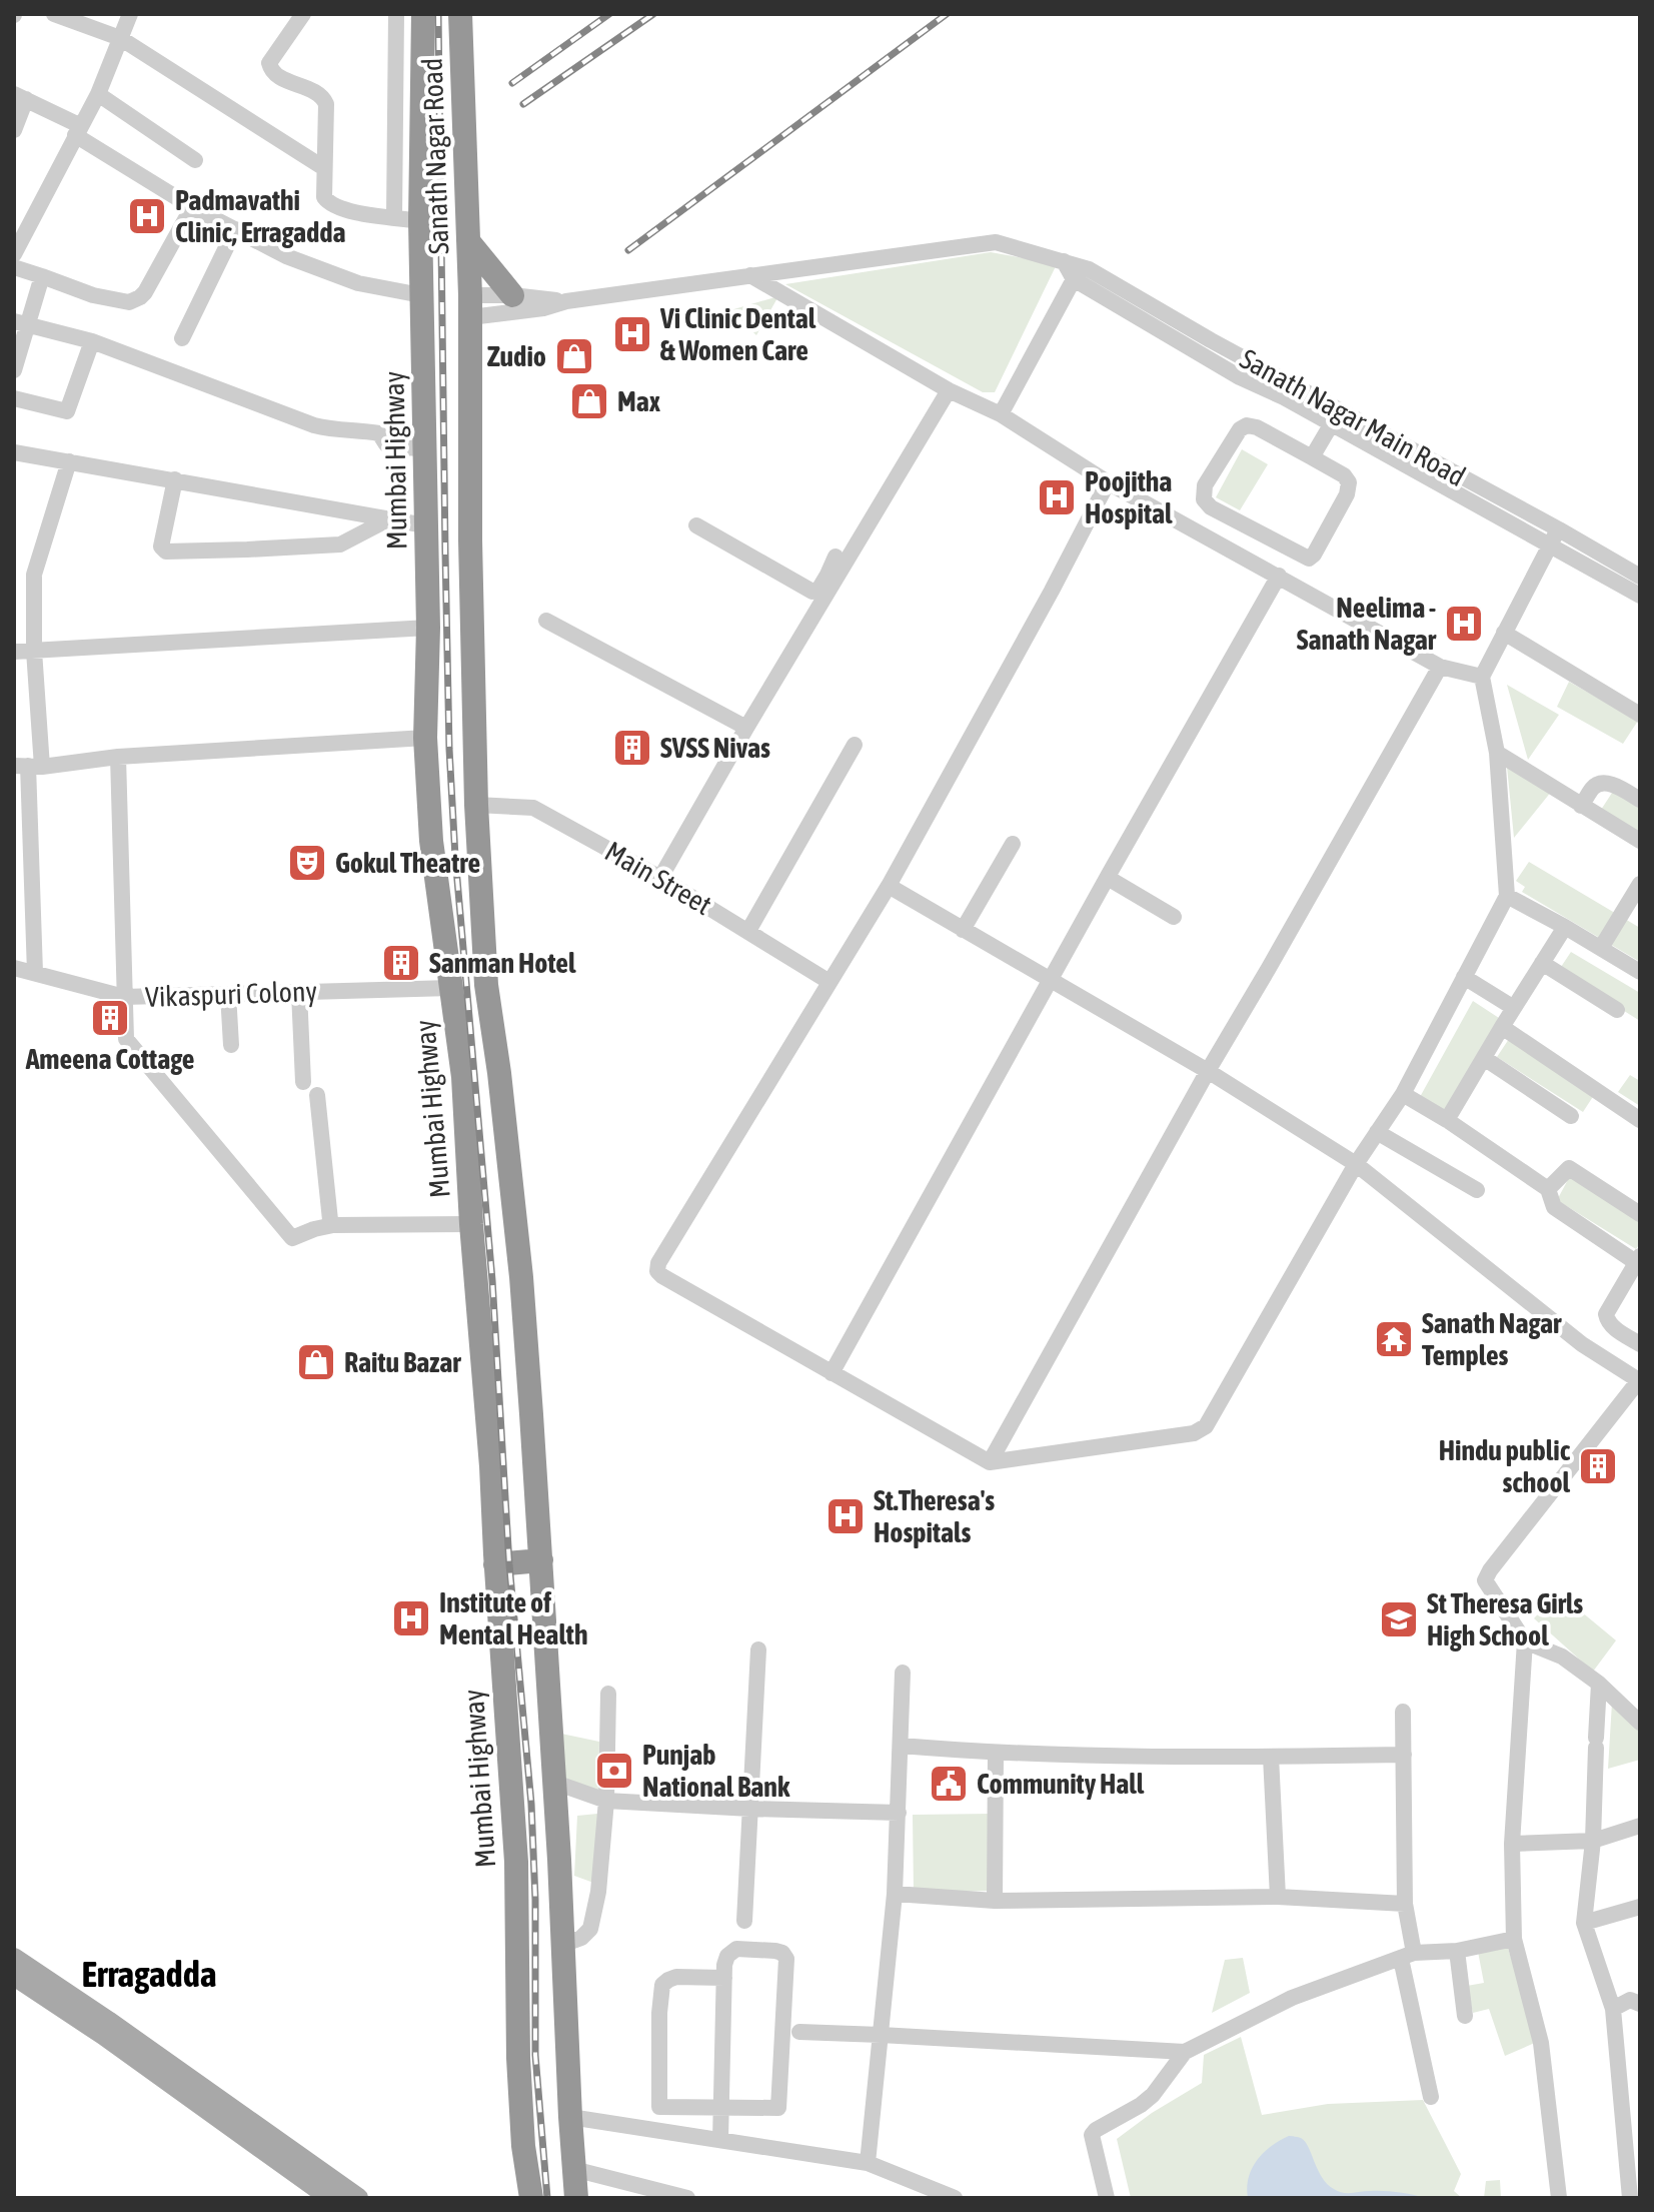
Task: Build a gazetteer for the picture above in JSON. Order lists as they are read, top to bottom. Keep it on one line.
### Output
{"streets":{"highway":["Sanath Nagar Road","Mumbai Highway"],"street":["Sanath Nagar Main Road","Main Street","Vikaspuri Colony"]},"crossings":[["Mumbai Highway","Vikaspuri Colony"]],"districts":["Erragadda"],"places":{"hospital":["Padmavathi Clinic, Erragadda","Vi Clinic Dental & Women Care","Poojitha Hospital","Neelima - Sanath Nagar","St.Theresa's Hospitals","Institute of Mental Health"],"shop":["Zudio","Max","Raitu Bazar"],"building":["SVSS Nivas","Sanman Hotel","Ameena Cottage","Hindu public school"],"theatre":["Gokul Theatre"],"temple":["Sanath Nagar Temples"],"school or university":["St Theresa Girls High School"],"bank":["Punjab National Bank"],"public building":["Community Hall"]}}
